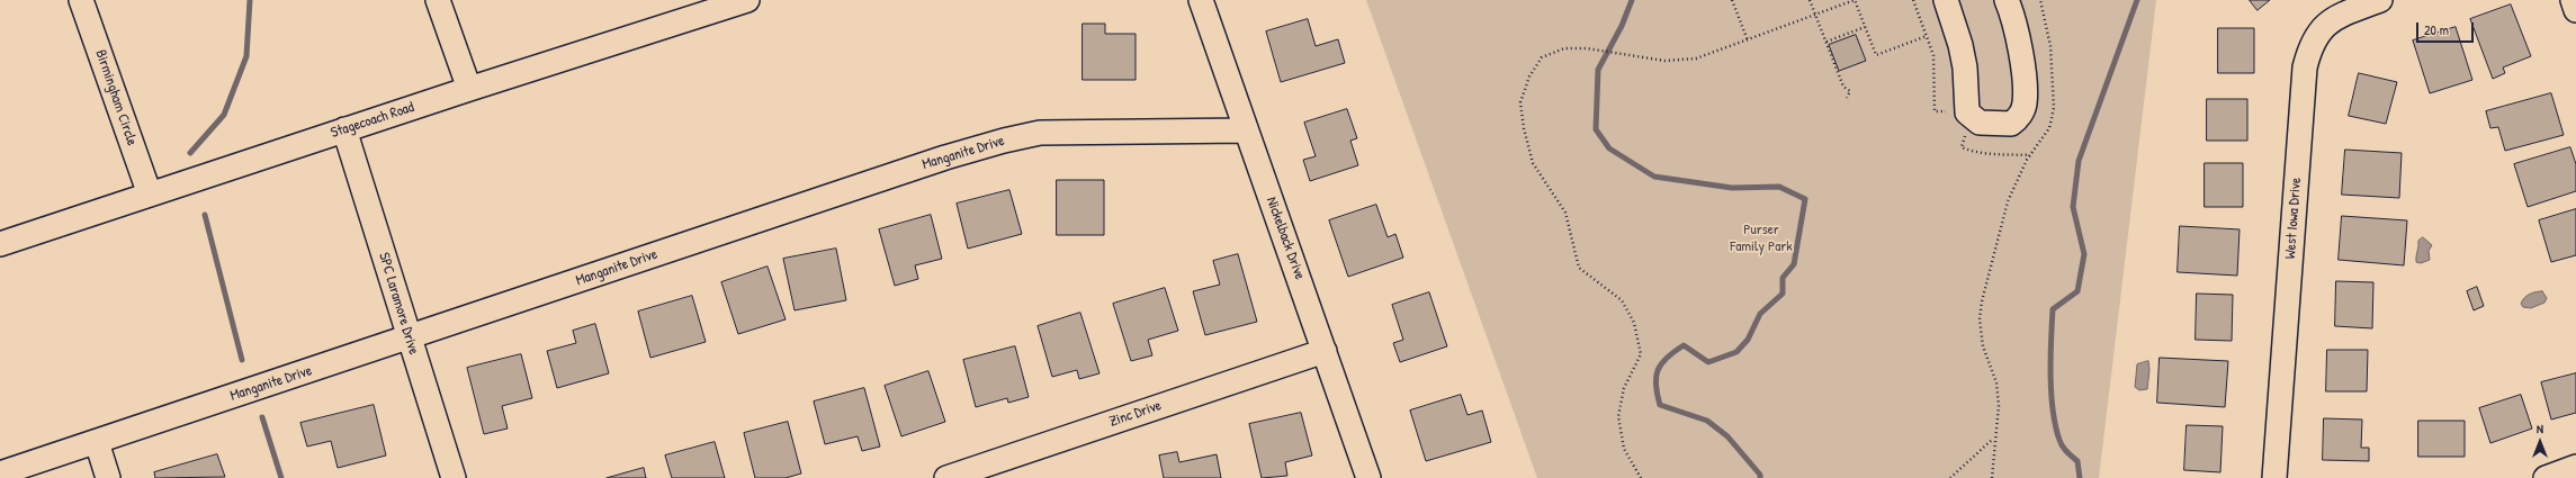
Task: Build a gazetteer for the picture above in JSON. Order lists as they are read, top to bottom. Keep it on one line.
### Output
{"streets":{"street":["Birmingham Circle","Stagecoach Road","Manganite Drive","West Iowa Drive","Nickelback Drive","SPC Laramore Drive","Zinc Drive"]},"crossings":[["Birmingham Circle","Stagecoach Road"],["Stagecoach Road","SPC Laramore Drive"],["Manganite Drive","Nickelback Drive"],["Manganite Drive","SPC Laramore Drive"],["Nickelback Drive","Zinc Drive"]],"parks":["Purser Family Park"],"scale_bar":"20 m","north":"top"}
